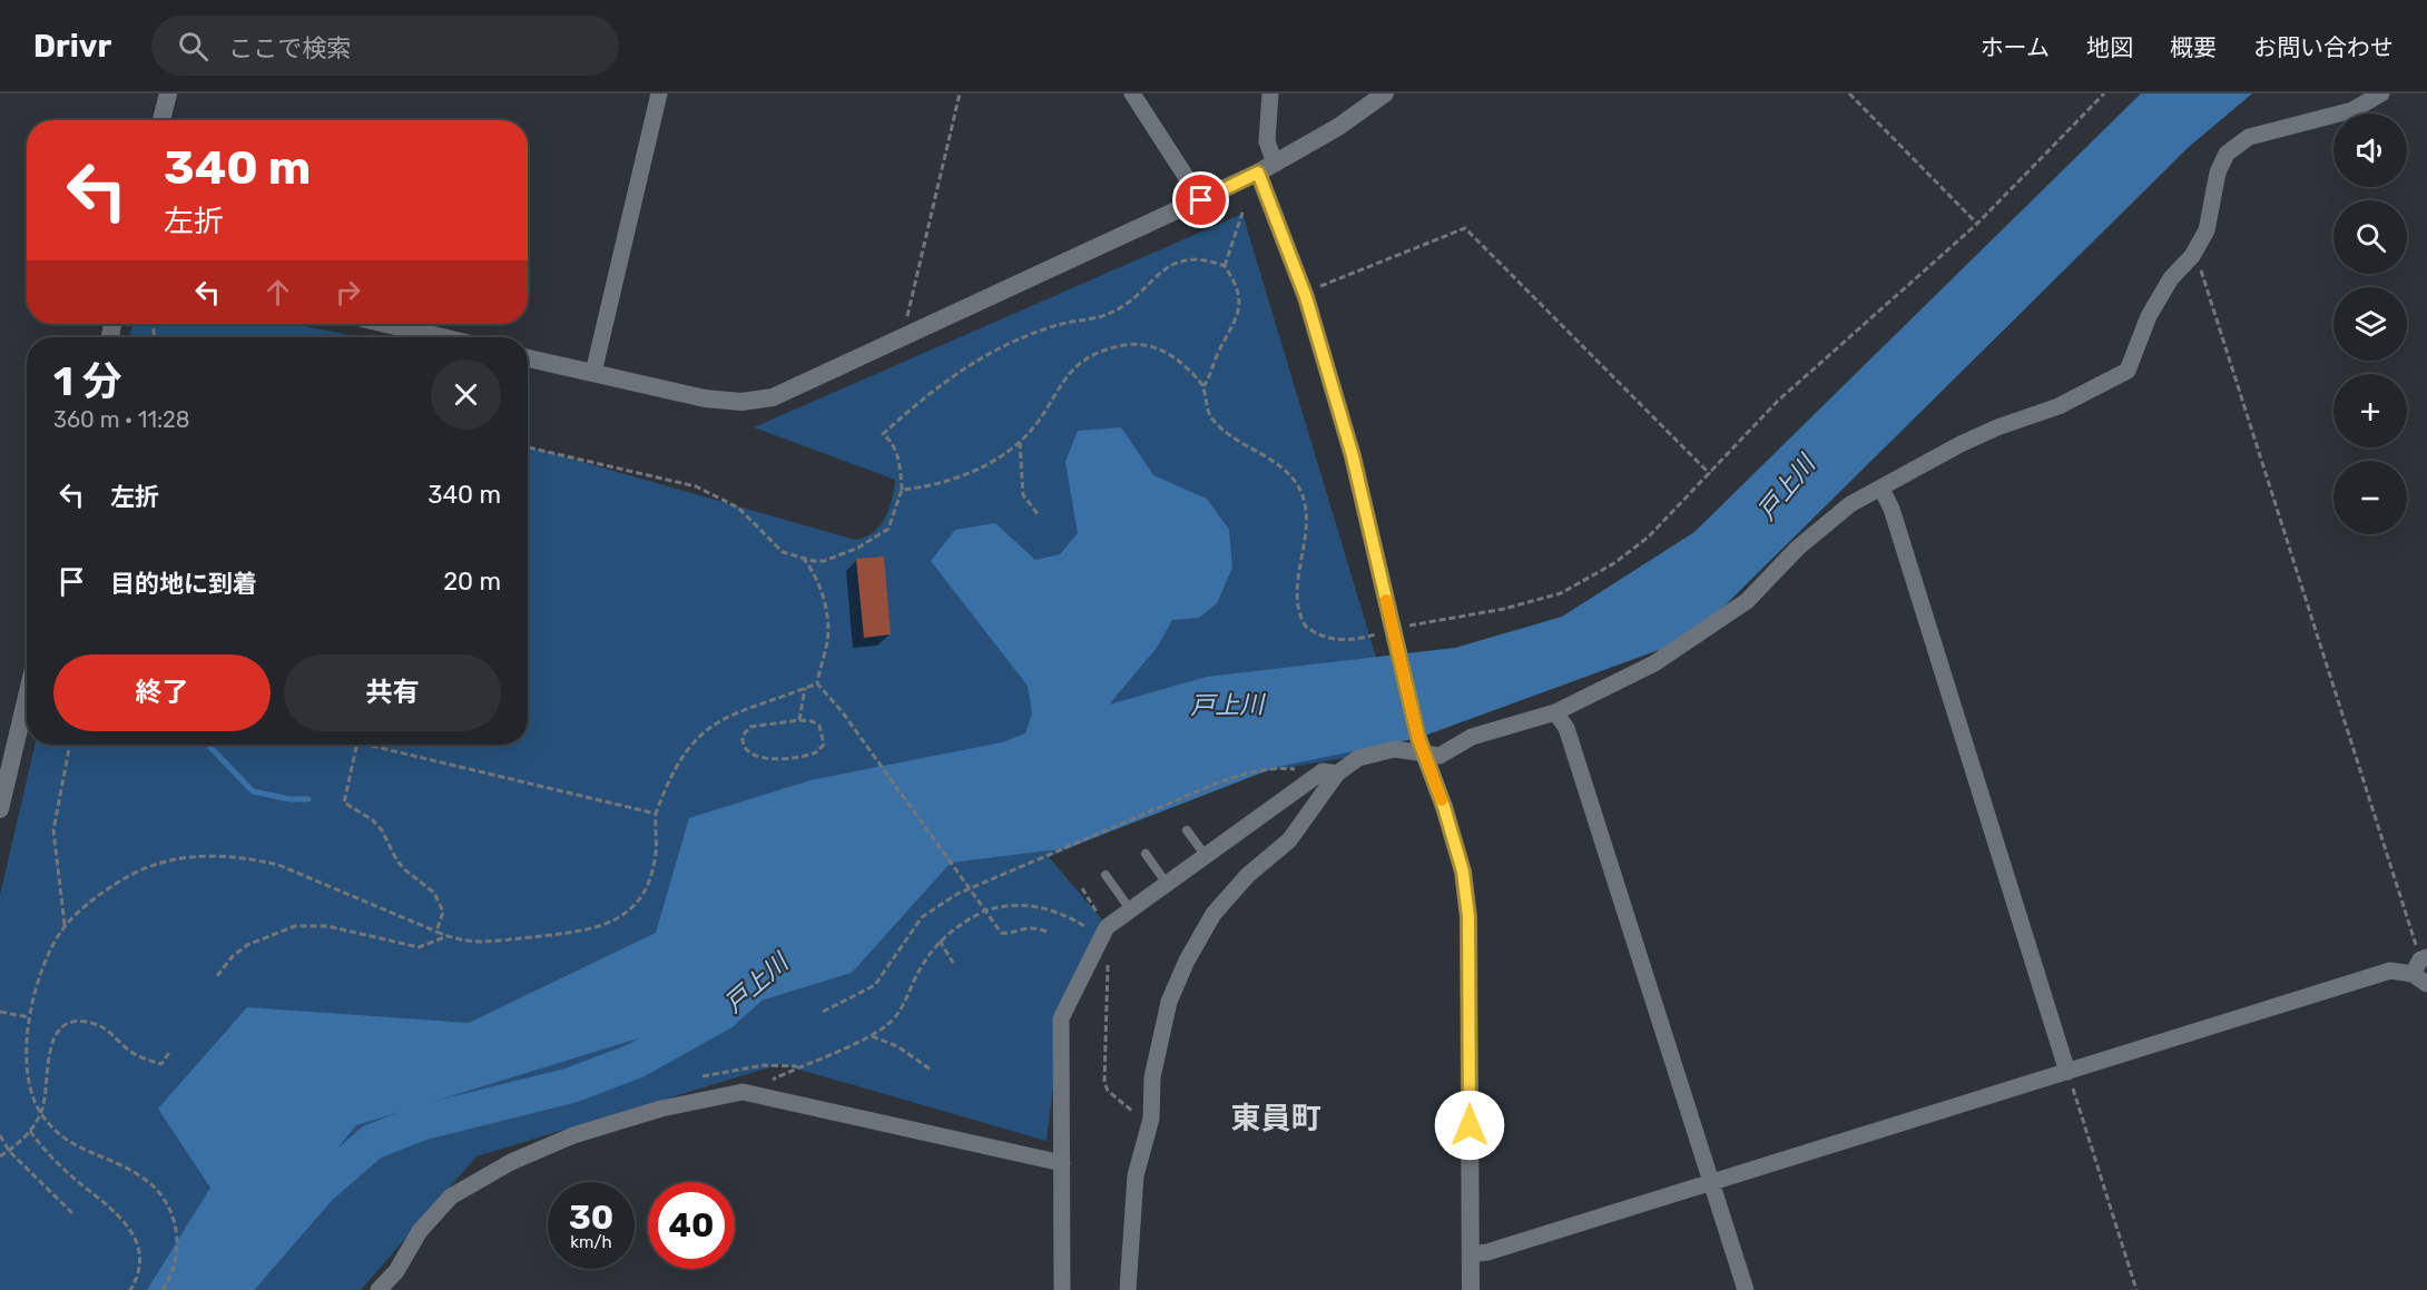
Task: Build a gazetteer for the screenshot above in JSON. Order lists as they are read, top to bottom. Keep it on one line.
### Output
{"districts":["東員町"],"water":["戸上川"],"page":{"header":"Drivr","search":"ここで検索","nav":["ホーム","地図","概要","お問い合わせ"],"map_buttons":["+","−"],"turn":["340 m","左折"],"heading":["1 分","360 m · 11:28"],"list":[{"name":"左折","value":"340 m"},{"name":"目的地に到着","value":"20 m"}],"buttons":["終了","共有"],"speed":"30 km/h","limit":"40"}}
